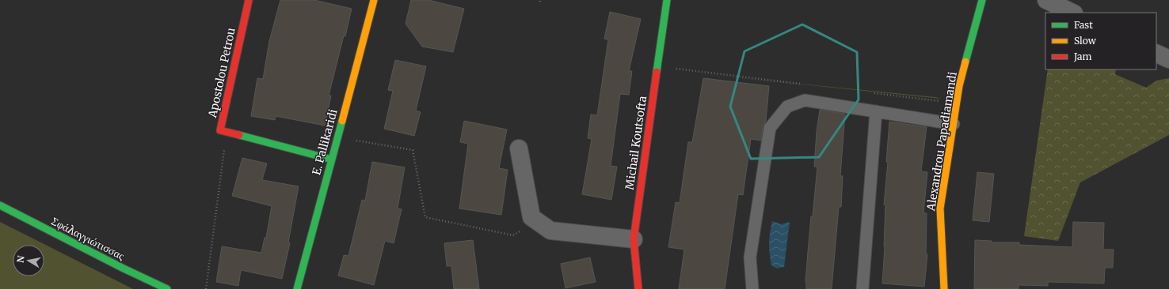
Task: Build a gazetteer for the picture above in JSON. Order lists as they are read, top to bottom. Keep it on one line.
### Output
{"streets":{"street":["Apostolou Petrou","Alexandrou Papadiamandi","E. Pallikaridi","Michail Koutsofta","Σφάλαγγιώτισσας"]},"crossings":[["Apostolou Petrou","E. Pallikaridi"]],"legend":["Fast","Slow","Jam"],"north":"left"}
